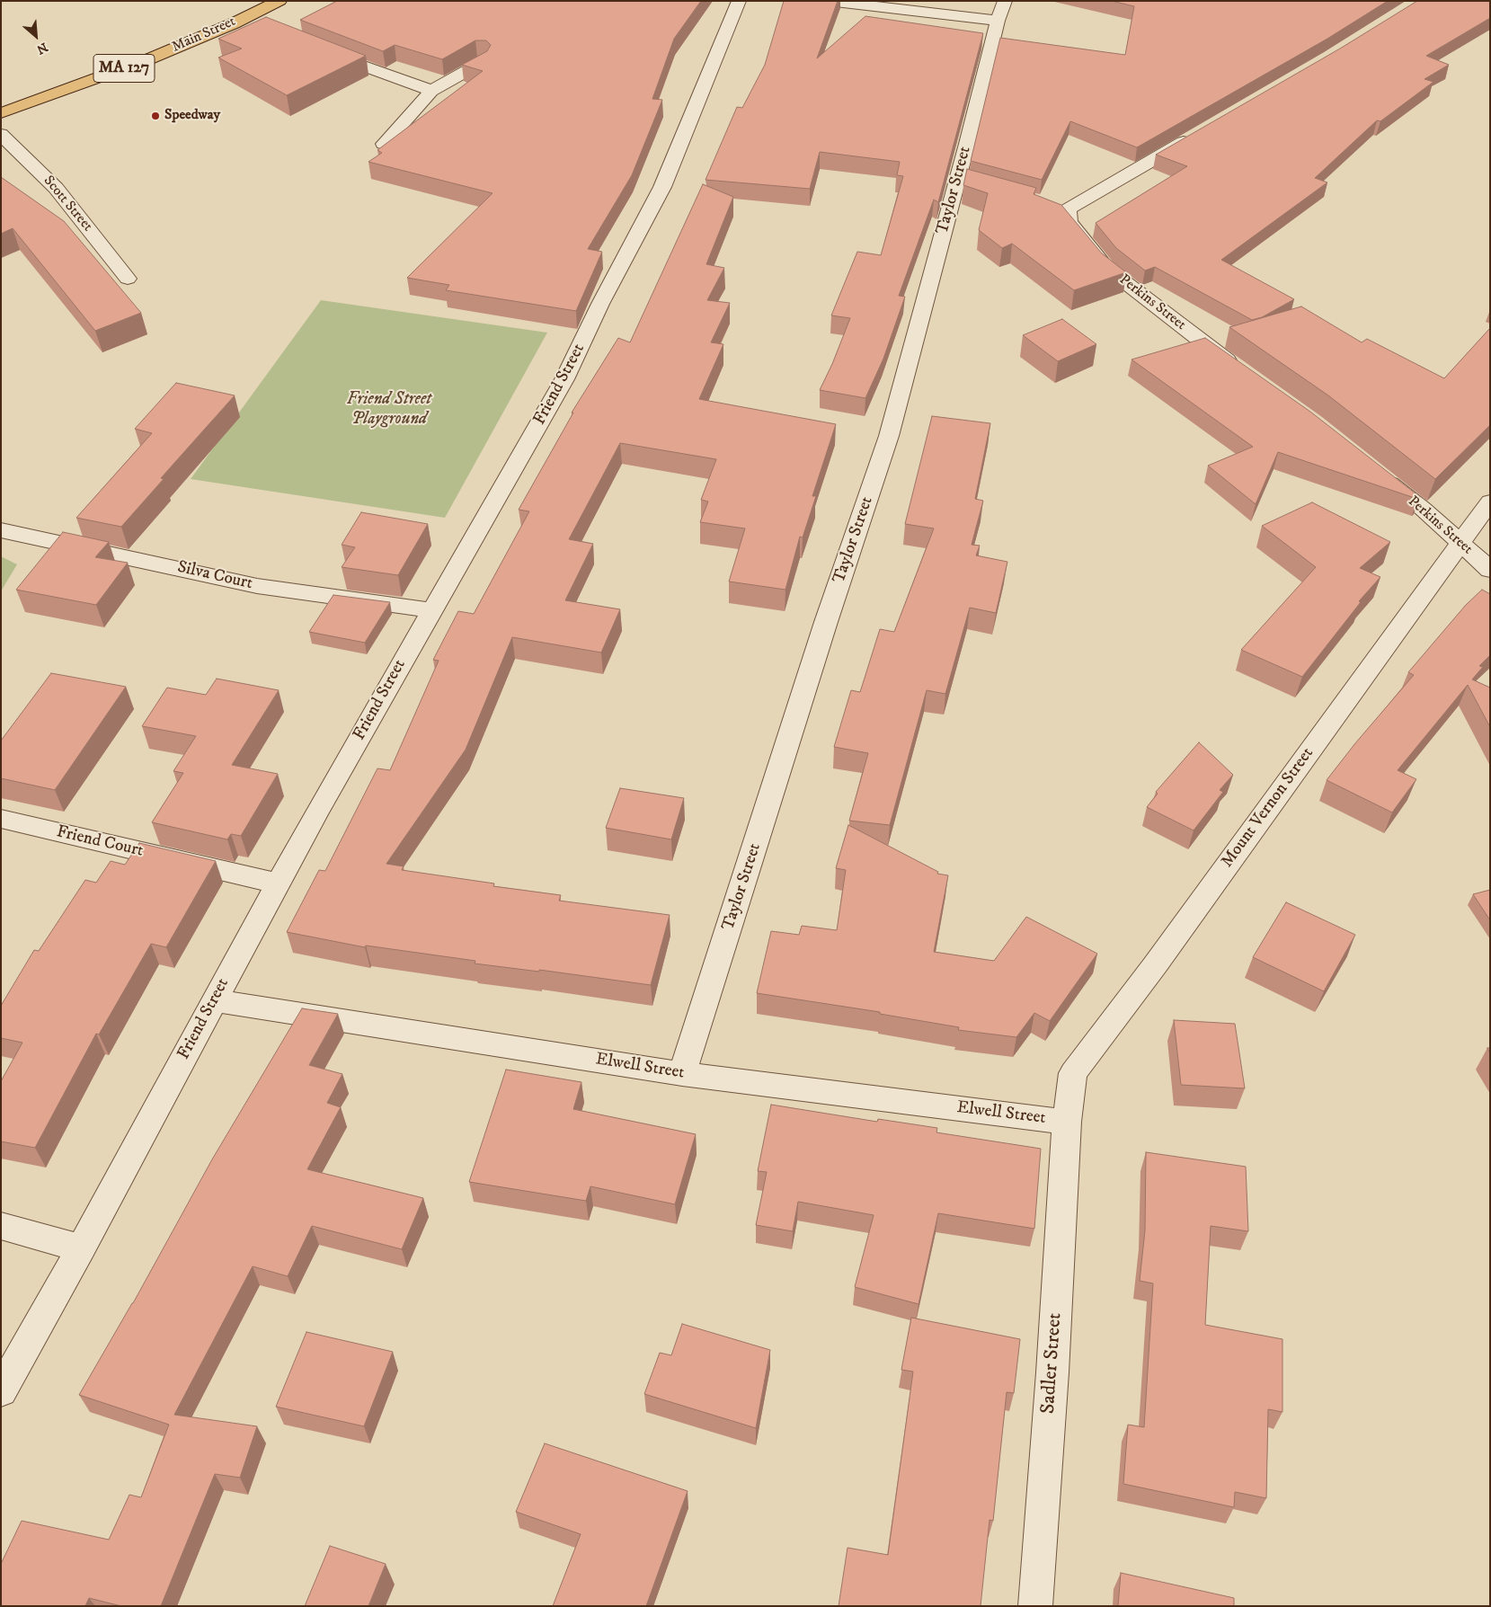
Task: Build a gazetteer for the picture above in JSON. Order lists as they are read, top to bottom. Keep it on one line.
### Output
{"streets":{"main road":["Main Street","MA 127"],"street":["Taylor Street","Scott Street","Perkins Street","Friend Street","Silva Court","Mount Vernon Street","Friend Court","Elwell Street","Sadler Street"]},"crossings":[["Taylor Street","Elwell Street"],["Perkins Street","Mount Vernon Street"],["Friend Street","Silva Court"],["Friend Street","Friend Court"],["Friend Street","Elwell Street"],["Mount Vernon Street","Elwell Street"],["Mount Vernon Street","Sadler Street"],["Elwell Street","Sadler Street"]],"parks":["Friend Street Playground"],"places":["Speedway"],"north":"bottom right"}
